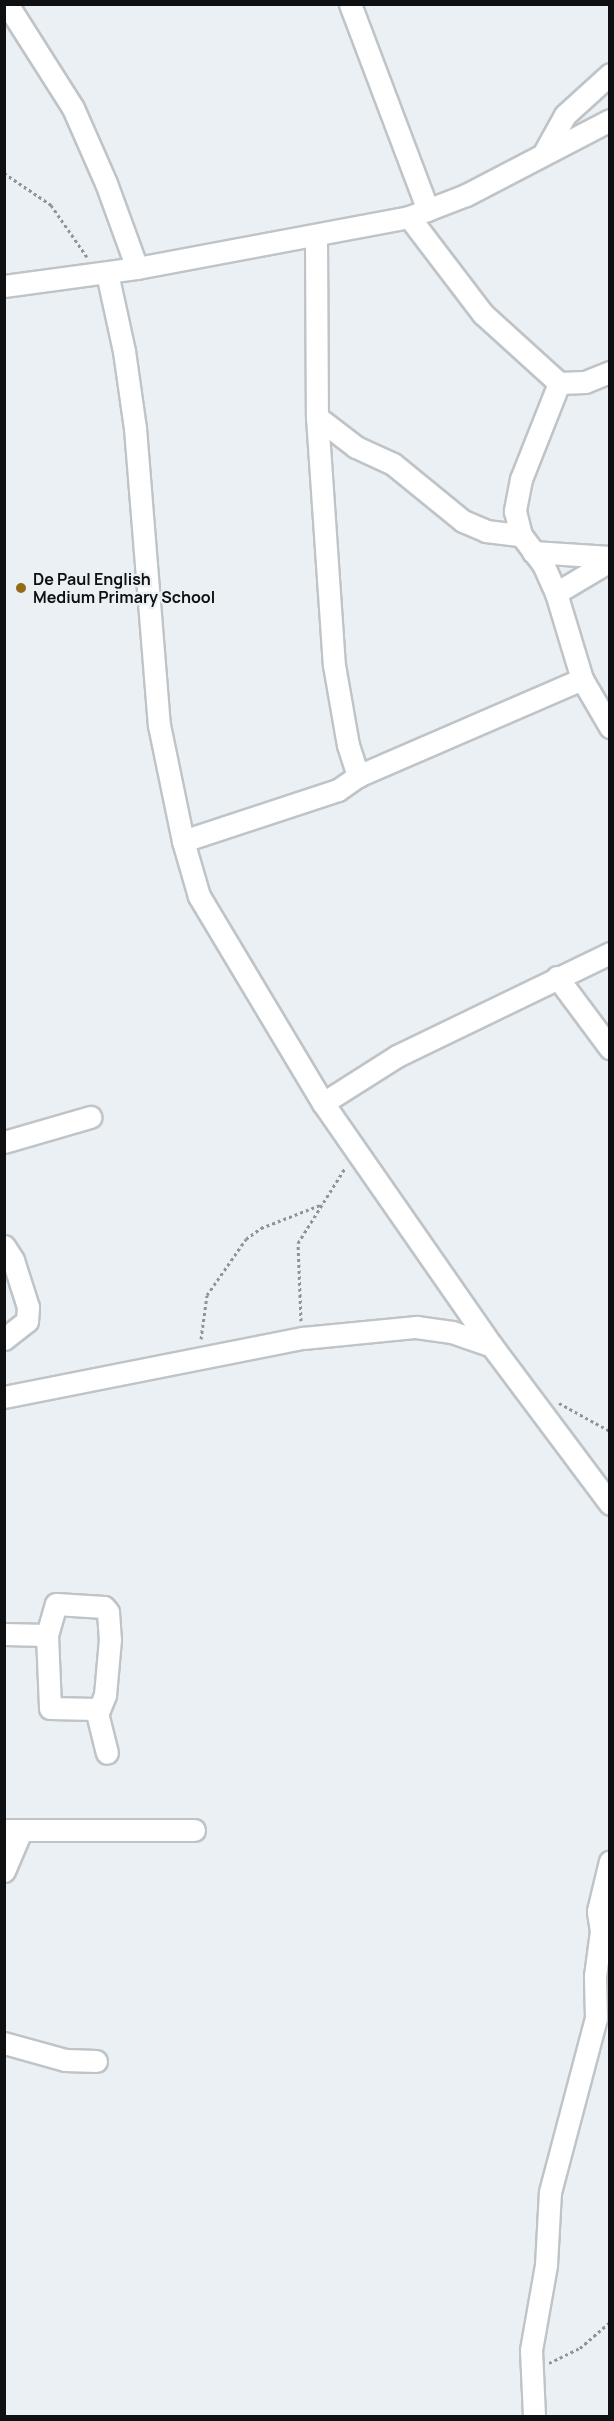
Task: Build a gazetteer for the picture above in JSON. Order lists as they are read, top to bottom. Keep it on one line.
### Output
{"places":["De Paul English Medium Primary School"]}
